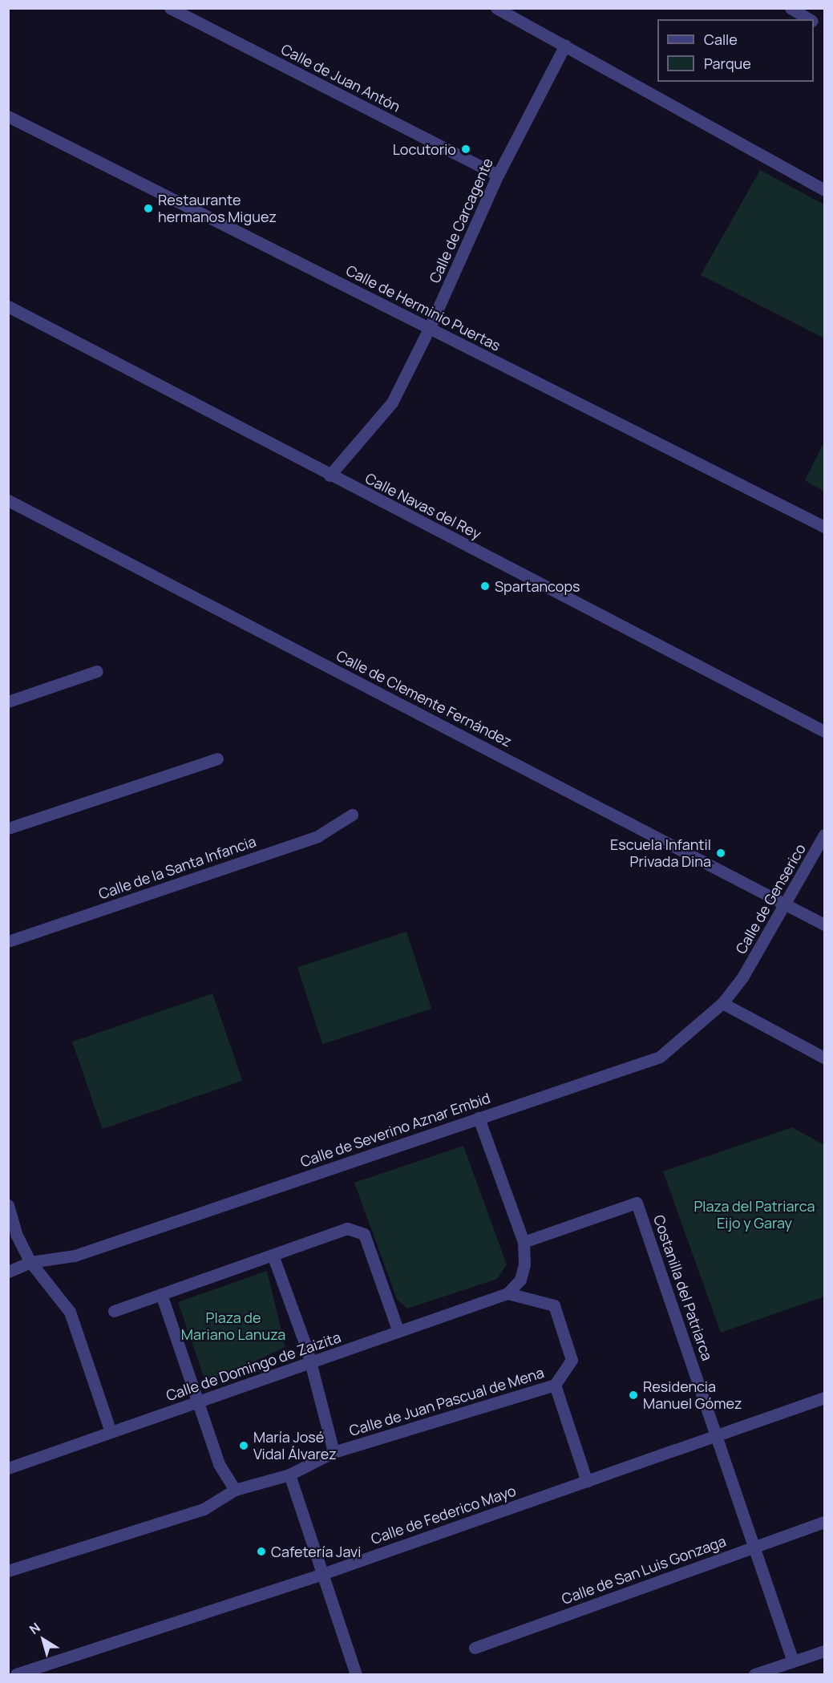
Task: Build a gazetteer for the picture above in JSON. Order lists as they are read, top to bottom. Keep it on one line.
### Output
{"streets":{"street":["Calle de Juan Antón","Calle de Carcagente","Calle de Herminio Puertas","Calle Navas del Rey","Calle de Clemente Fernández","Calle de la Santa Infancia","Calle de Genserico","Calle de Severino Aznar Embid","Costanilla del Patriarca","Calle de Domingo de Zaizita","Calle de Juan Pascual de Mena","Calle de Federico Mayo","Calle de San Luis Gonzaga"]},"crossings":[["Calle de Juan Antón","Calle de Carcagente"],["Calle de Carcagente","Calle de Herminio Puertas"],["Calle de Carcagente","Calle Navas del Rey"],["Calle de Clemente Fernández","Calle de Genserico"],["Calle de Genserico","Calle de Severino Aznar Embid"],["Costanilla del Patriarca","Calle de San Luis Gonzaga"],["Calle de Juan Pascual de Mena","Calle de Federico Mayo"]],"parks":["Plaza del Patriarca Eijo y Garay","Plaza de Mariano Lanuza"],"places":["Locutorio","Restaurante hermanos Miguez","Spartancops","Escuela Infantil Privada Dina","Residencia Manuel Gómez","María José Vidal Álvarez","Cafetería Javi"],"legend":["Calle","Parque"],"north":"top left"}
